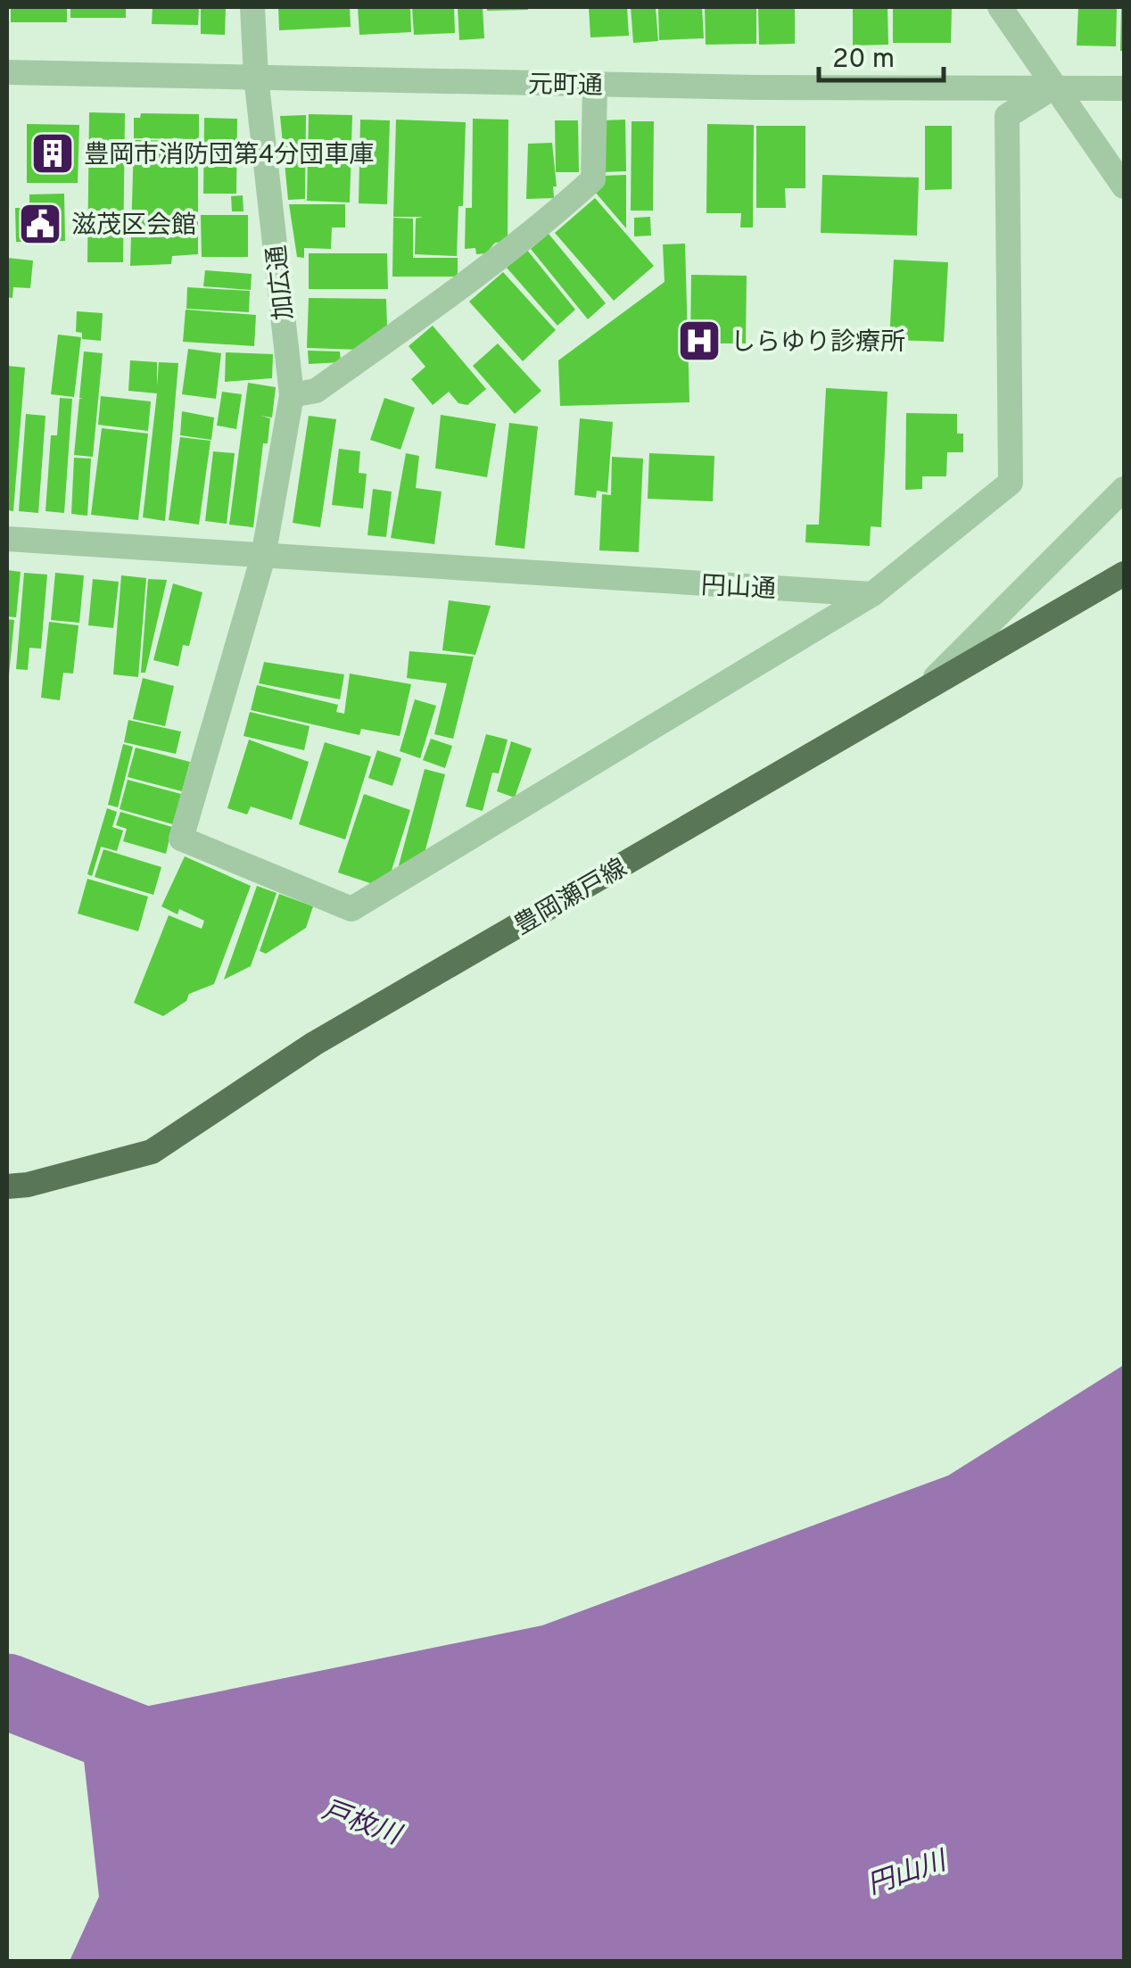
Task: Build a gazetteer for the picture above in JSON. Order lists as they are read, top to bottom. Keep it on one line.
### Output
{"streets":{"main road":["豊岡瀬戸線"],"street":["元町通","加広通","円山通"]},"crossings":[["元町通","加広通"],["加広通","円山通"]],"water":["戸枚川","円山川"],"places":{"building":["豊岡市消防団第4分団車庫"],"public building":["滋茂区会館"],"hospital":["しらゆり診療所"]},"scale_bar":"20 m"}
